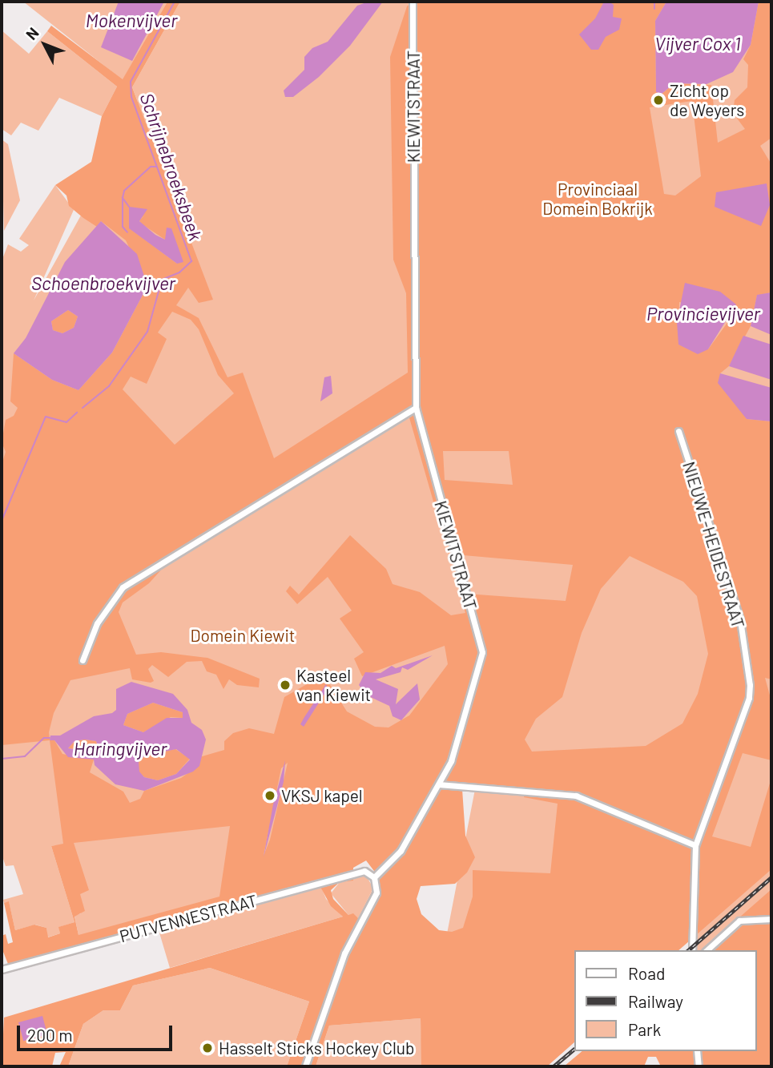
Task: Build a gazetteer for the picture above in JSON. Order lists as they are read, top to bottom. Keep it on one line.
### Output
{"streets":{"street":["KIEWITSTRAAT","NIEUWE-HEIDESTRAAT","PUTVENNESTRAAT"]},"crossings":[["KIEWITSTRAAT","PUTVENNESTRAAT"]],"water":["Mokenvijver","Vijver Cox 1","Schrijnebroeksbeek","Schoenbroekvijver","Provincievijver","Haringvijver"],"parks":["Provinciaal Domein Bokrijk","Domein Kiewit"],"places":["Zicht op de Weyers","Kasteel van Kiewit","VKSJ kapel","Hasselt Sticks Hockey Club"],"legend":["Road","Railway","Park"],"scale_bar":"200 m","north":"top left"}
